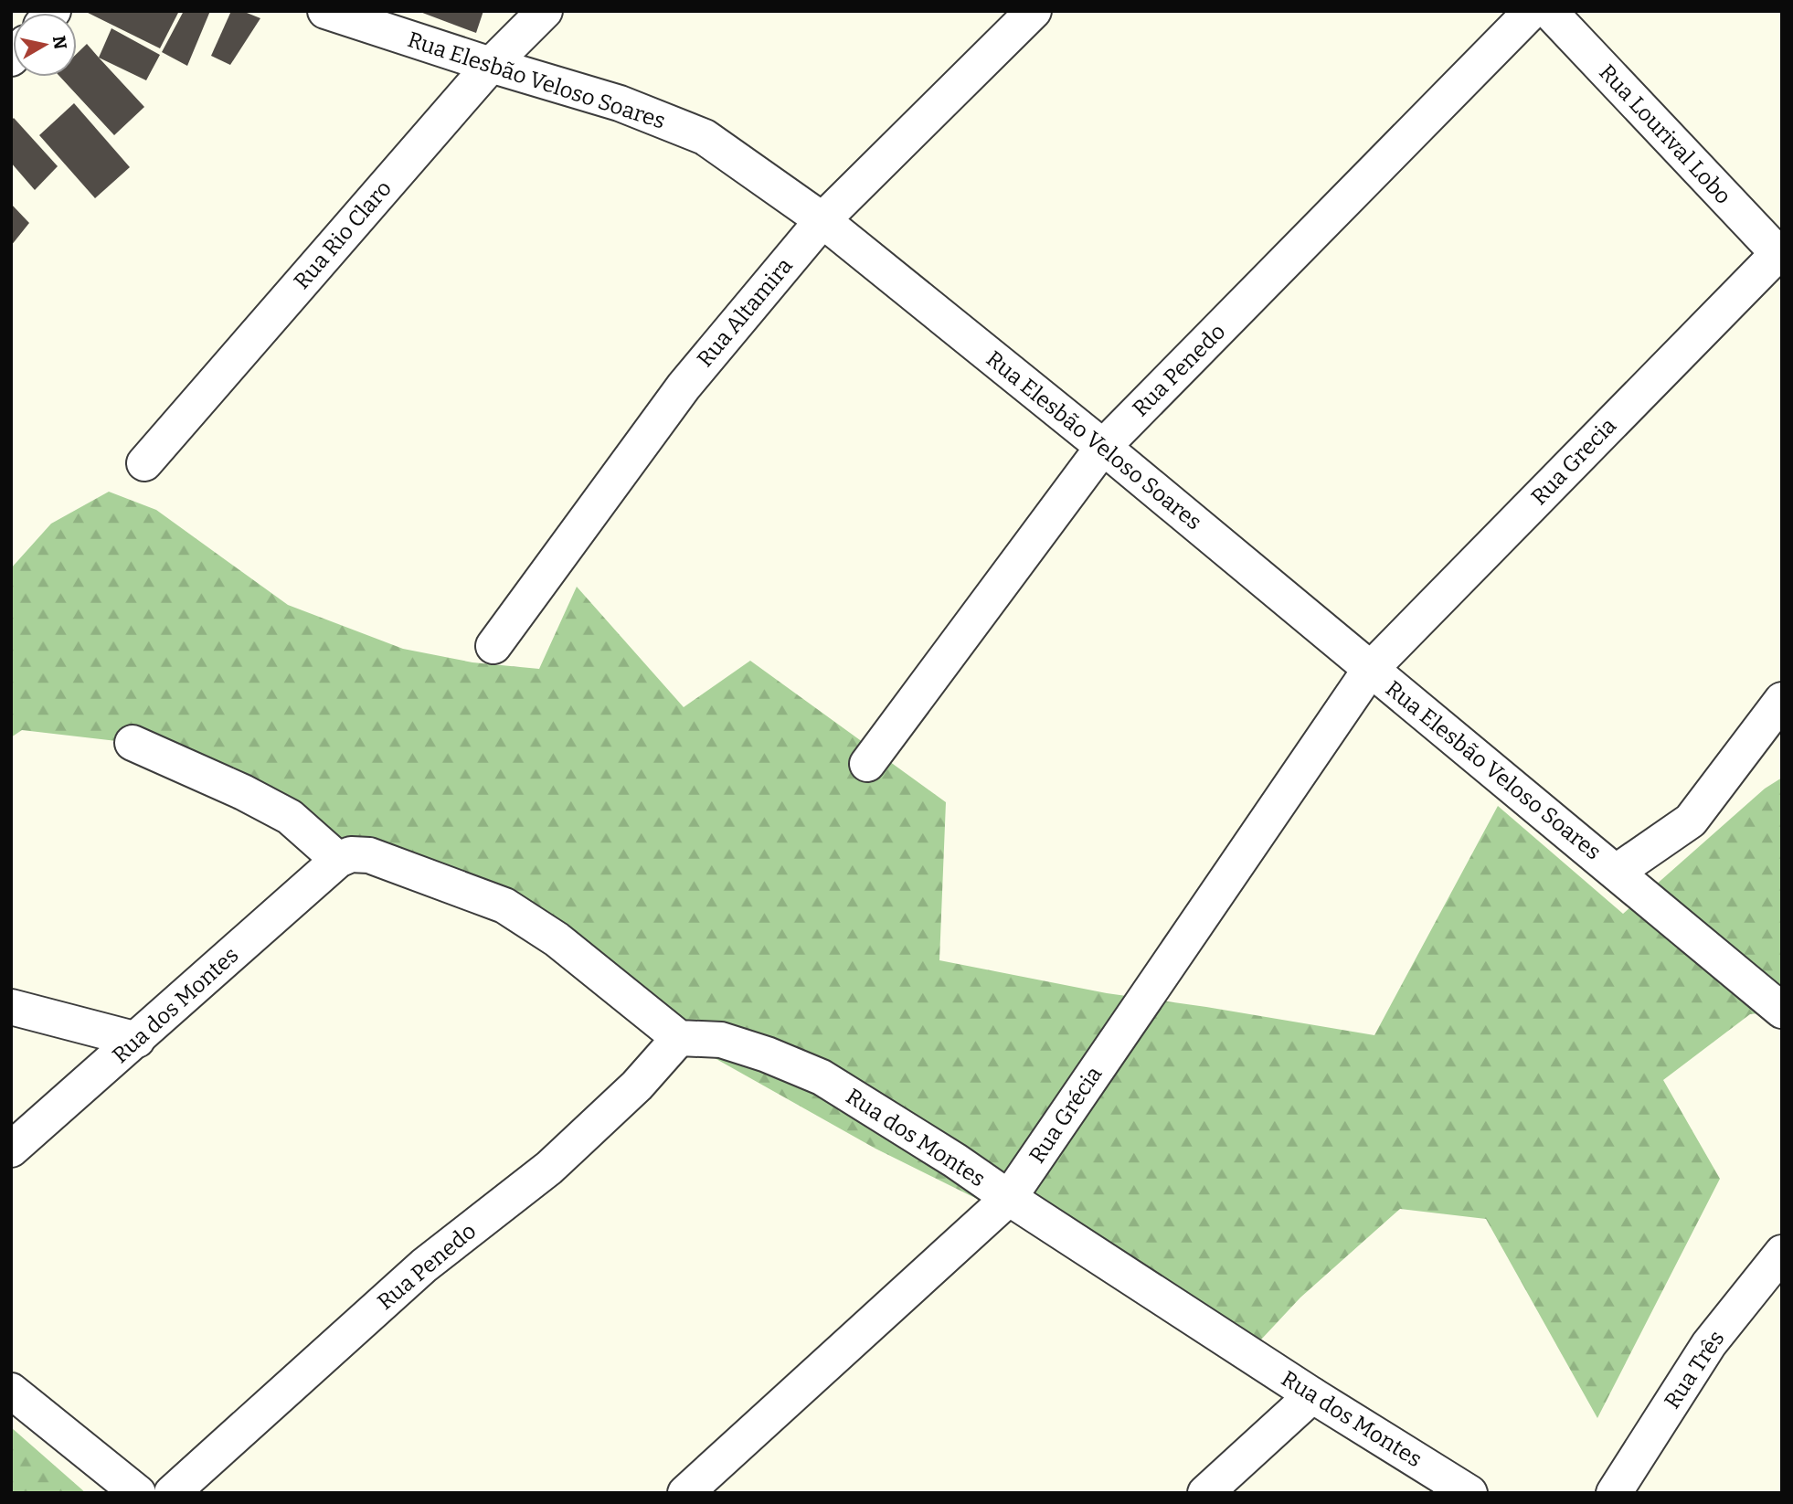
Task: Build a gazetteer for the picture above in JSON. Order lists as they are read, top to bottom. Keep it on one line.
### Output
{"streets":{"street":["Rua Elesbão Veloso Soares","Rua Lourival Lobo","Rua Rio Claro","Rua Altamira","Rua Penedo","Rua Grecia","Rua dos Montes","Rua Grécia","Rua Três"]},"crossings":[["Rua Elesbão Veloso Soares","Rua Rio Claro"],["Rua Elesbão Veloso Soares","Rua Altamira"],["Rua Elesbão Veloso Soares","Rua Penedo"],["Rua Elesbão Veloso Soares","Rua Grecia"],["Rua Elesbão Veloso Soares","Rua Grécia"],["Rua Lourival Lobo","Rua Grecia"],["Rua Penedo","Rua dos Montes"],["Rua Grecia","Rua Grécia"],["Rua dos Montes","Rua Grécia"]],"north":"right"}
